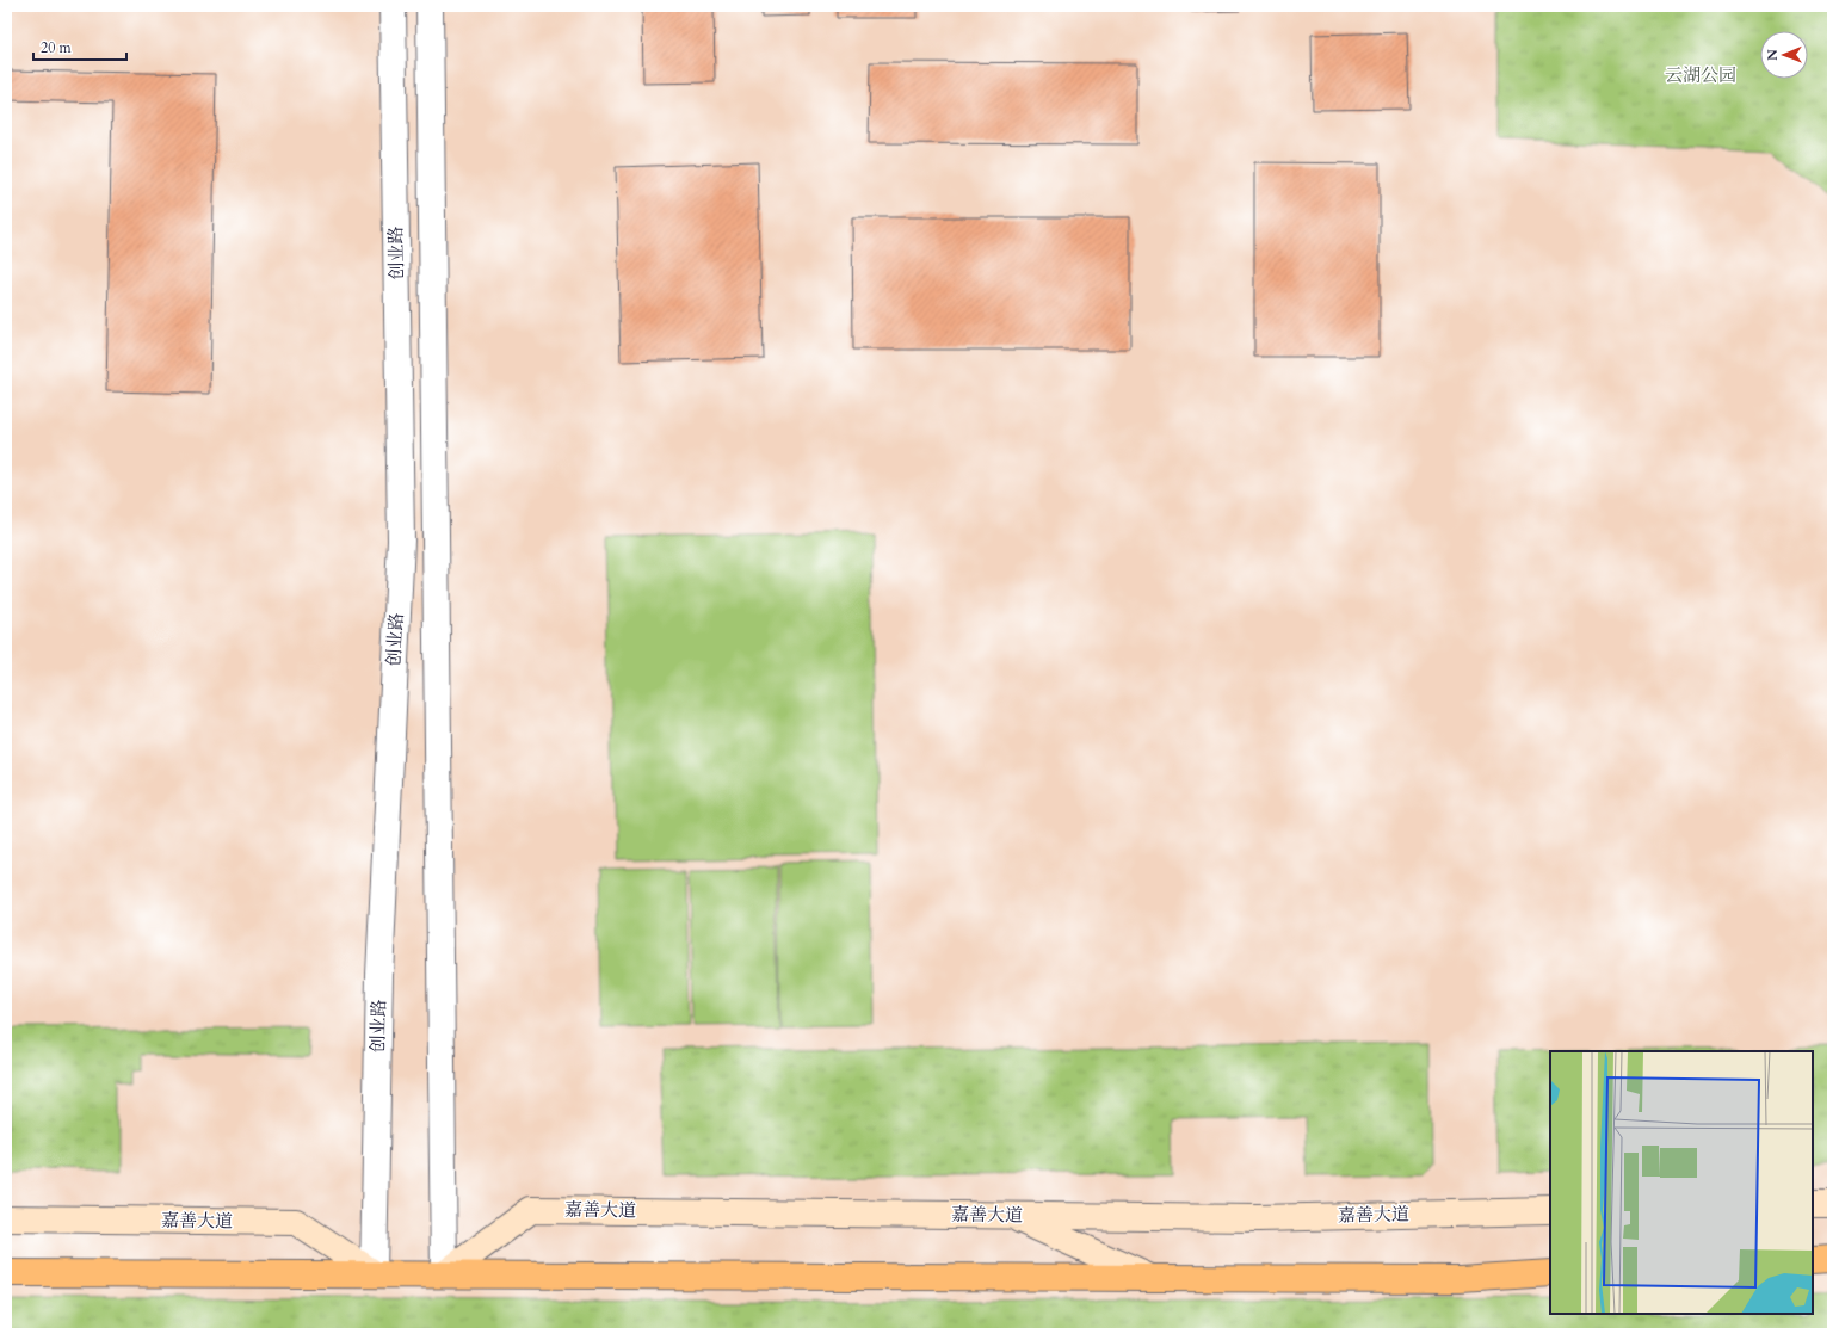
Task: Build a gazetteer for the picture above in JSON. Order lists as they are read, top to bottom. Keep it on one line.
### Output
{"streets":{"main road":["嘉善大道"],"street":["创业路"]},"crossings":[["创业路","嘉善大道"]],"parks":["云湖公园"],"scale_bar":"20 m","north":"left"}
